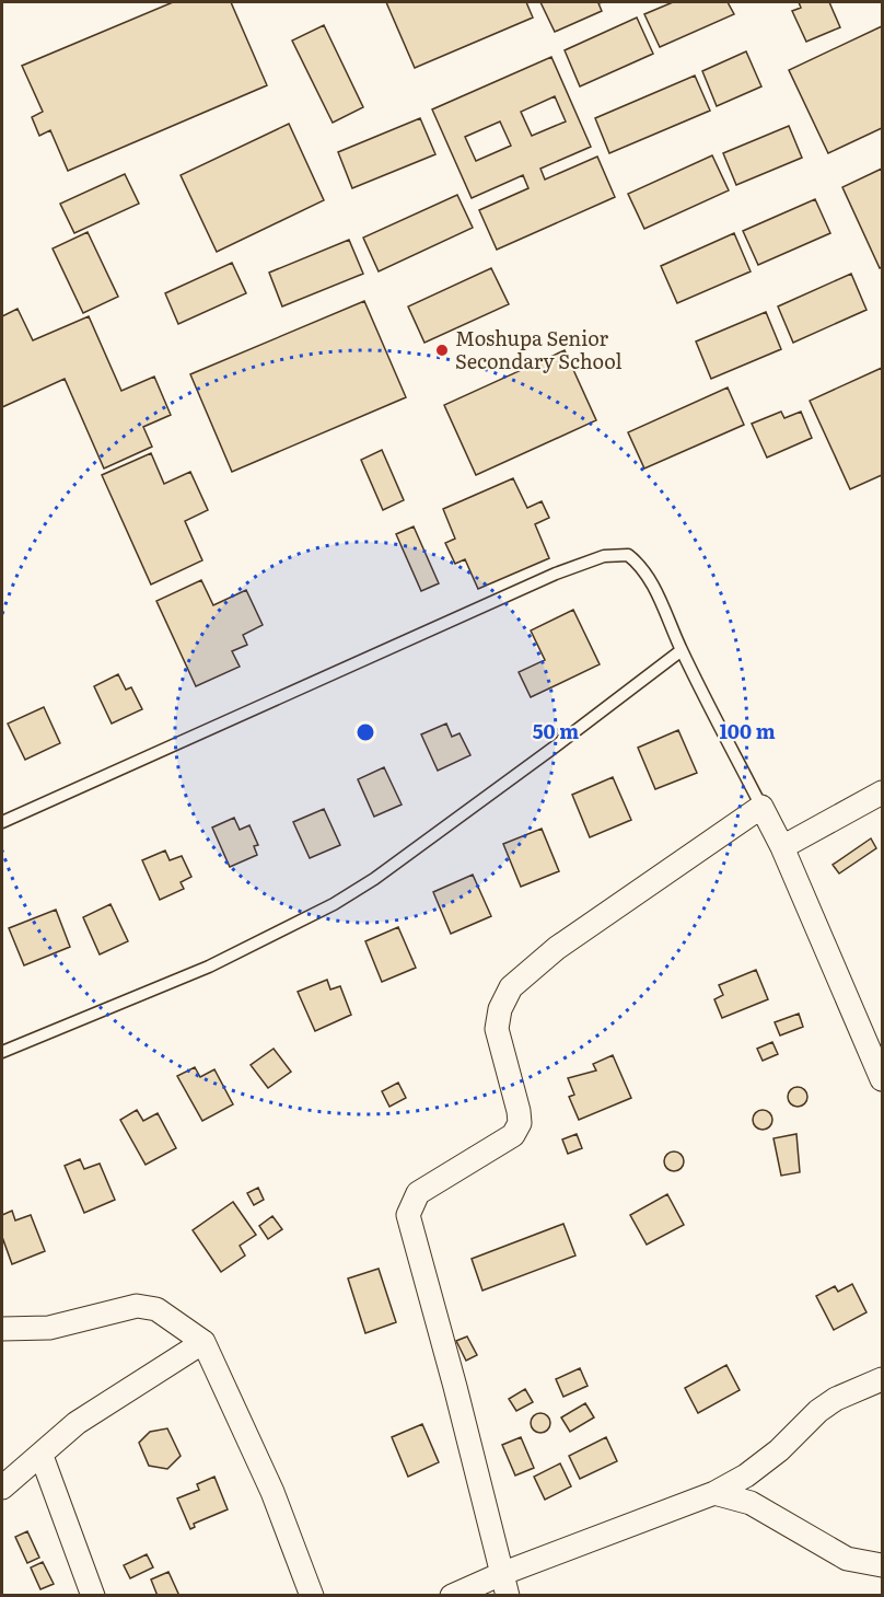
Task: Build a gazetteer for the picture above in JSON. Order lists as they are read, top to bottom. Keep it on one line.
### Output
{"places":["Moshupa Senior Secondary School"],"rings":["50 m","100 m"]}
